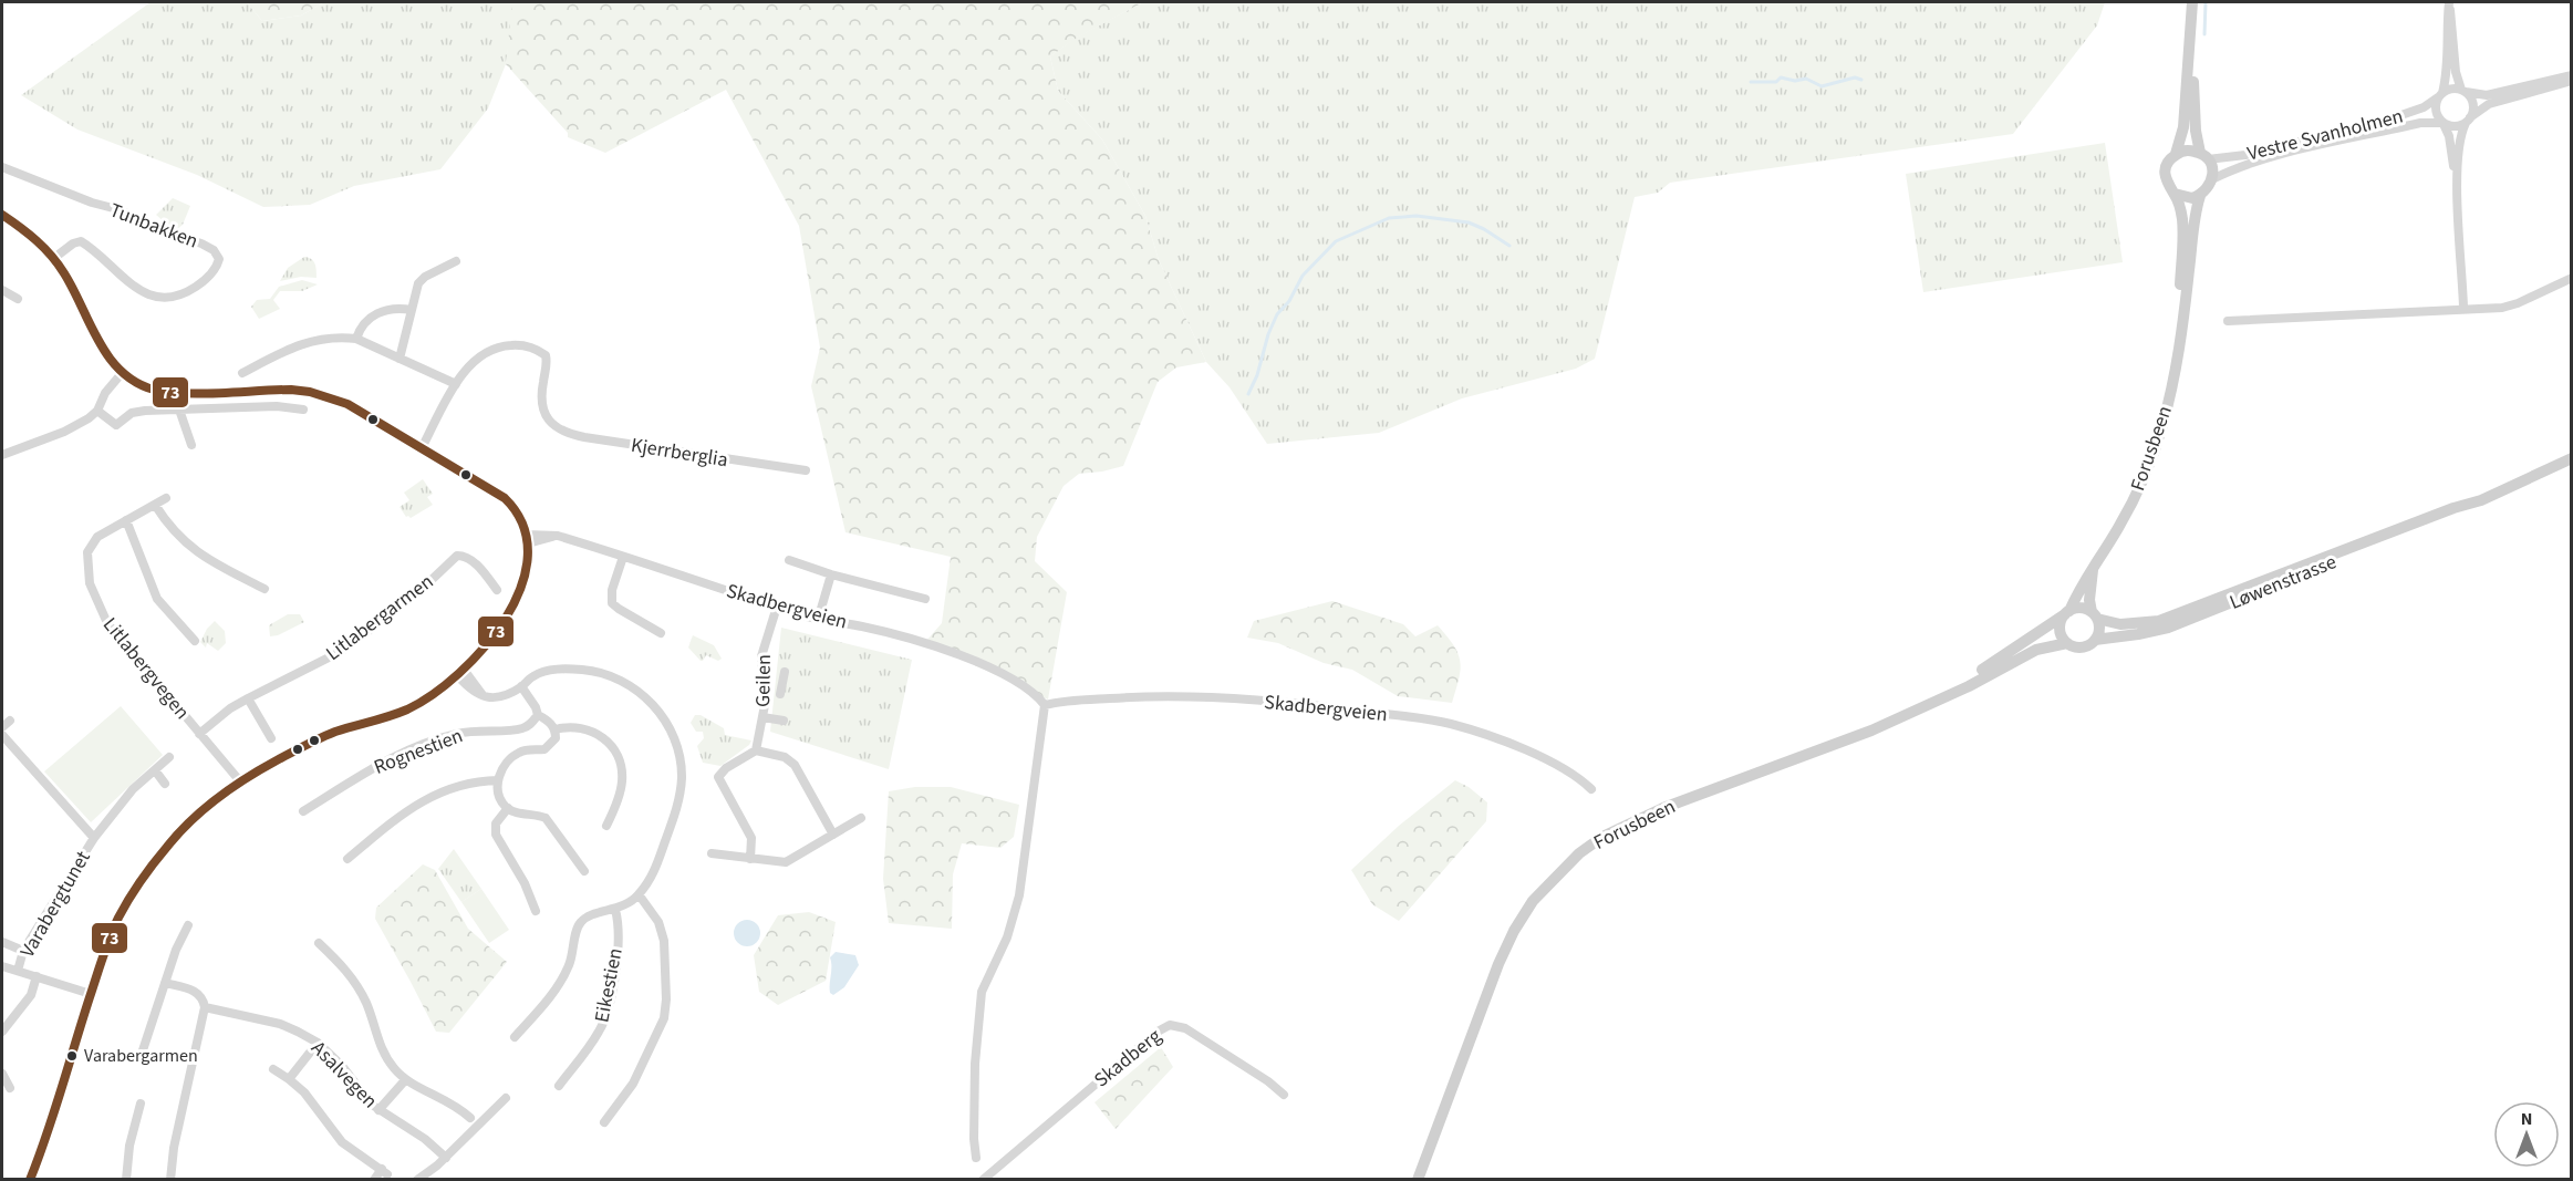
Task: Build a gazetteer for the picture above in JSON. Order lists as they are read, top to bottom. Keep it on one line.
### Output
{"streets":{"main road":["Forusbeen","Løwenstrasse"],"street":["Vestre Svanholmen","Tunbakken","Kjerrberglia","Skadbergveien","Litlabergarmen","Litlabergvegen","Geilen","Rognestien","Varabergtunet","Eikestien","Skadberg","Asalvegen"]},"crossings":[["Vestre Svanholmen","Forusbeen"],["Forusbeen","Løwenstrasse"],["Skadbergveien","Geilen"],["Litlabergarmen","Litlabergvegen"]],"places":["Varabergarmen"],"lines":["transit line 73"],"north":"top"}
